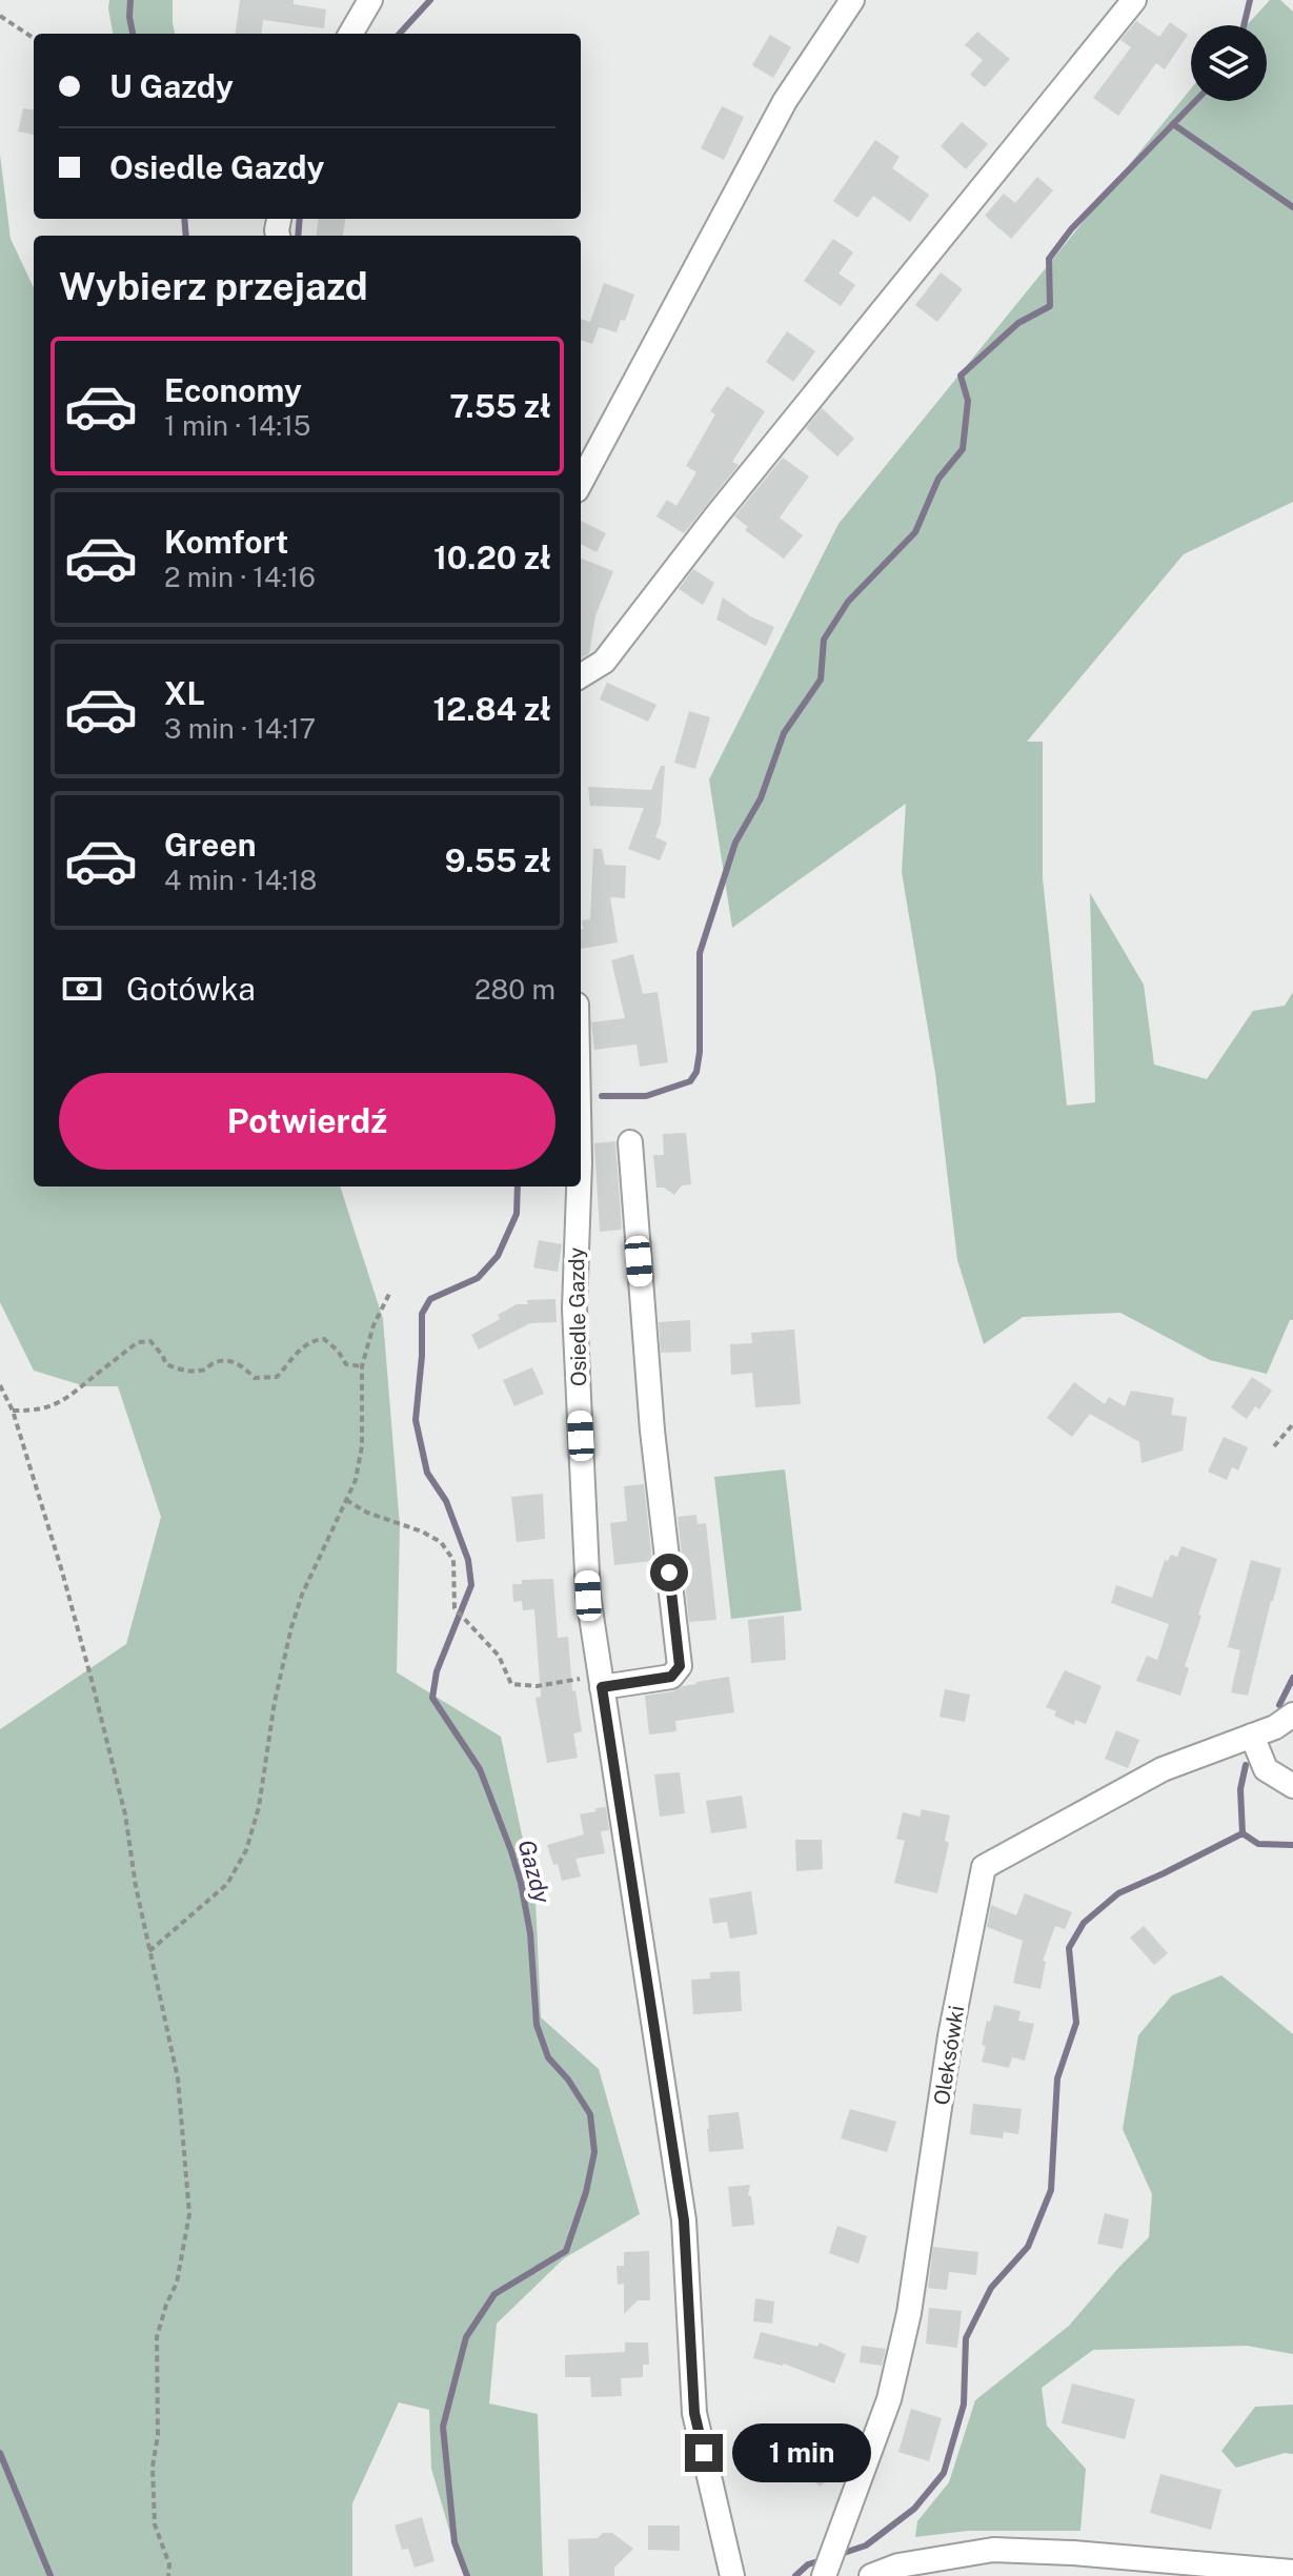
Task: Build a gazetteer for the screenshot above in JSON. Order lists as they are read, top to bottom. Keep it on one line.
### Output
{"streets":{"street":["Osiedle Gazdy","Oleksówki"]},"water":["Gazdy"],"page":{"banner":["U Gazdy","Osiedle Gazdy"],"heading":"Wybierz przejazd","list":[{"name":"Economy","note":"1 min · 14:15","value":"7.55 zł"},{"name":"Komfort","note":"2 min · 14:16","value":"10.20 zł"},{"name":"XL","note":"3 min · 14:17","value":"12.84 zł"},{"name":"Green","note":"4 min · 14:18","value":"9.55 zł"}],"pay":["Gotówka","280 m"],"buttons":"Potwierdź","bubble":"1 min"}}
